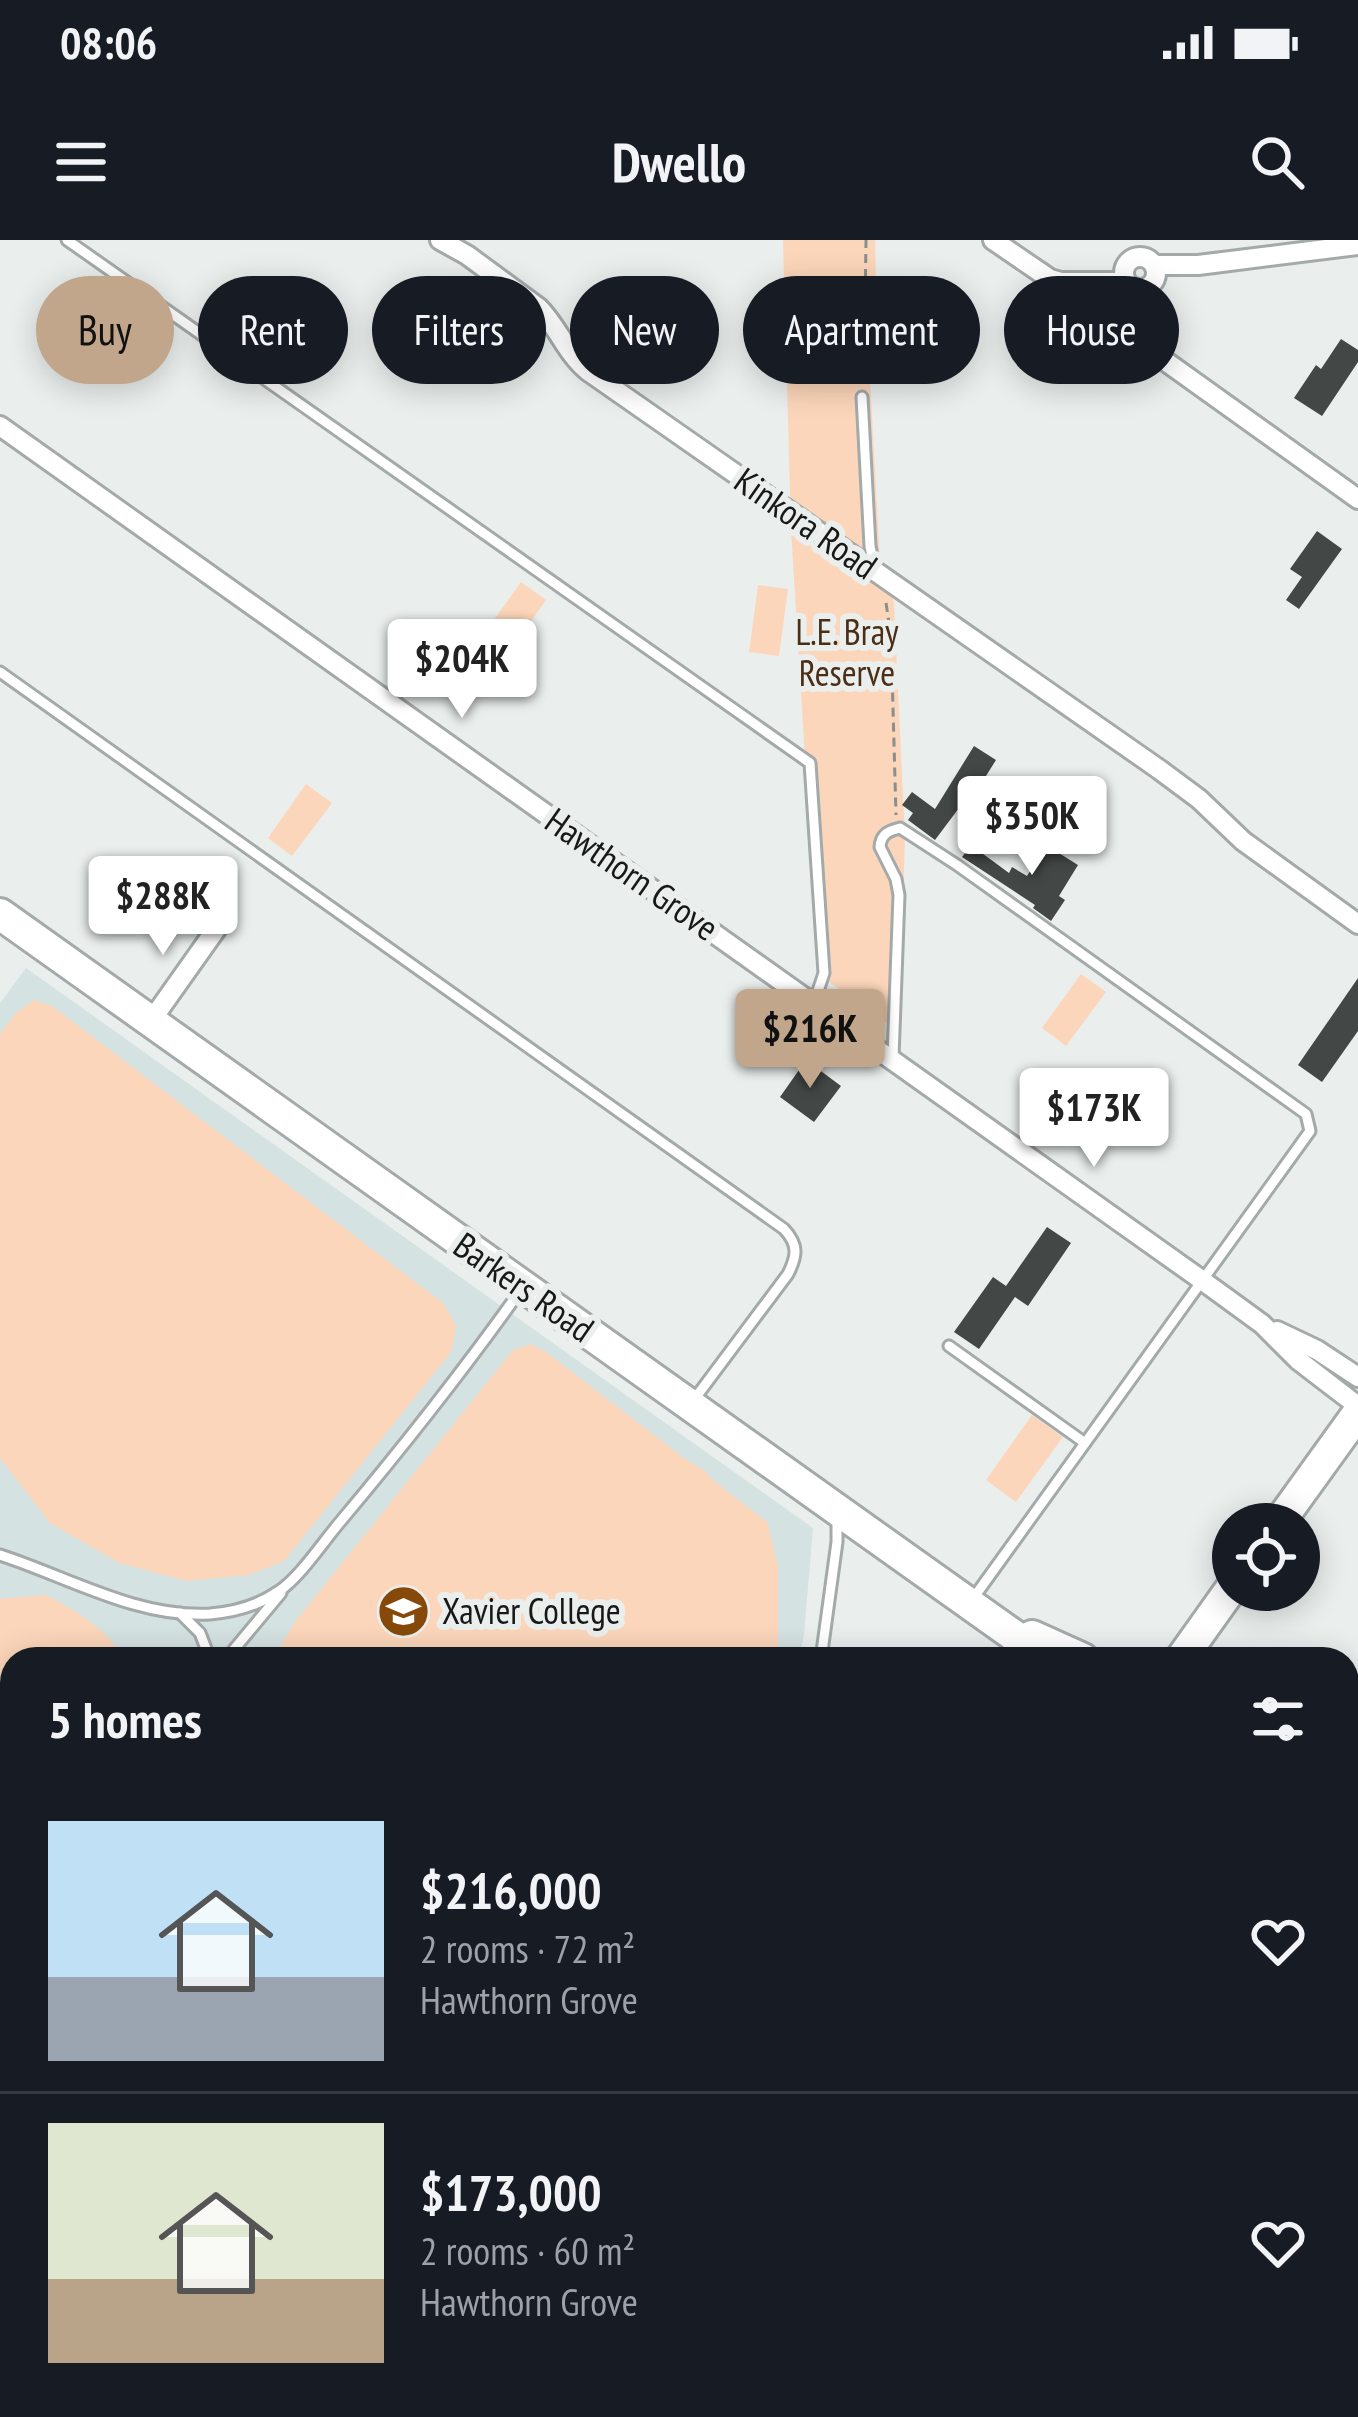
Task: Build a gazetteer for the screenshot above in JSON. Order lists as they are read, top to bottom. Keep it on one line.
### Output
{"streets":{"main road":["Barkers Road"],"street":["Kinkora Road","Hawthorn Grove"]},"parks":["L.E. Bray Reserve"],"places":{"school or university":["Xavier College"]},"page":{"status":"08:06","header":"Dwello","chip":["Buy","Rent","Filters","New","Apartment","House"],"price":["$204K","$350K","$288K","$216K","$173K"],"heading":"5 homes","list":[{"name":"$216,000","note":"2 rooms · 72 m² · Hawthorn Grove"},{"name":"$173,000","note":"2 rooms · 60 m² · Hawthorn Grove"}]}}
